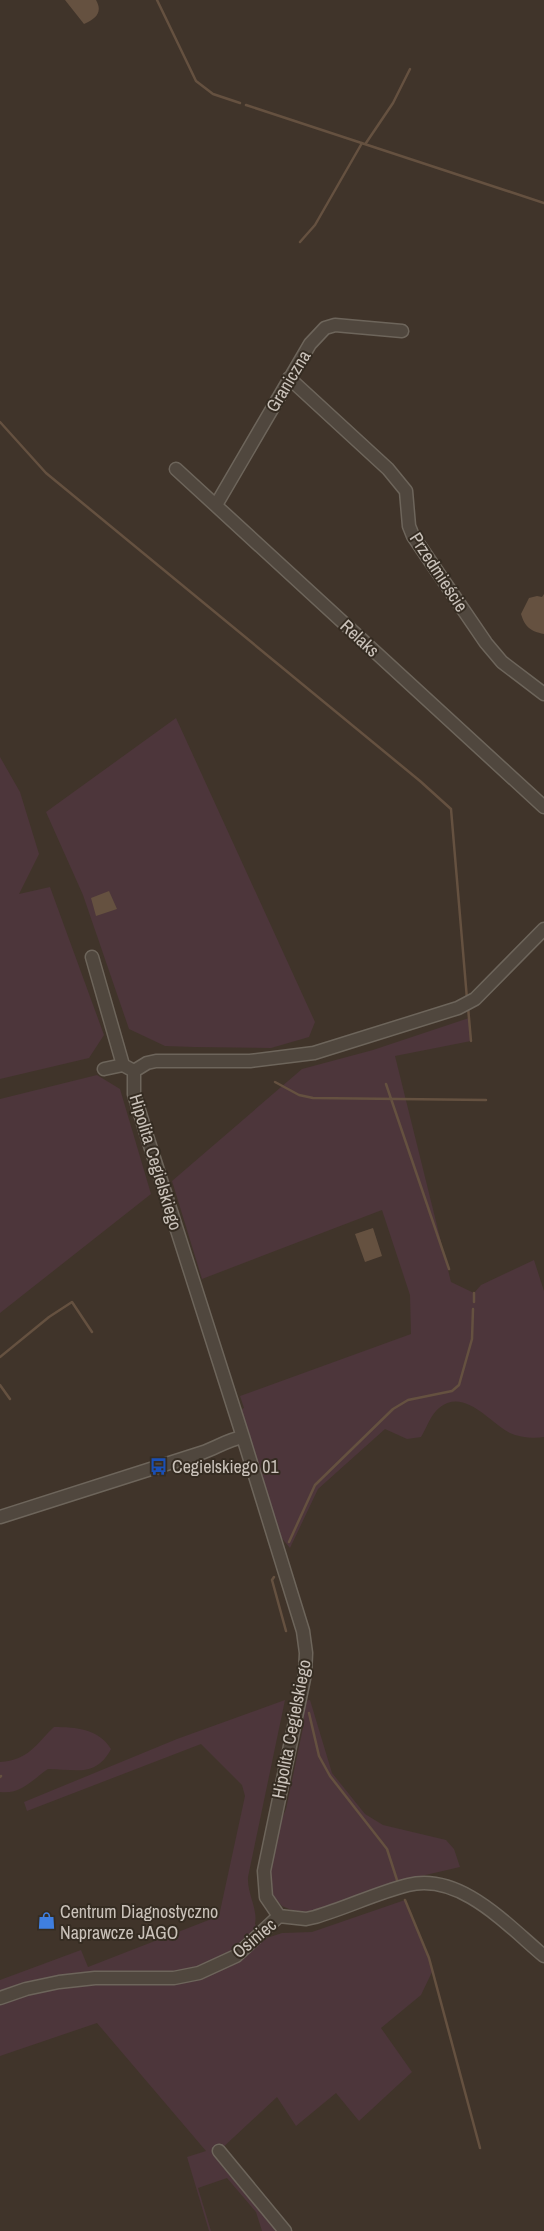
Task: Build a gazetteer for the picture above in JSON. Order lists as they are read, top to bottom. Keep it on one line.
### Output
{"streets":{"street":["Graniczna","Przedmieście","Relaks","Hipolita Cegielskiego","Osiniec"]},"crossings":[["Graniczna","Przedmieście"],["Graniczna","Relaks"],["Hipolita Cegielskiego","Osiniec"]],"places":{"bus stop":["Cegielskiego 01"],"shop":["Centrum Diagnostyczno Naprawcze JAGO"]}}
